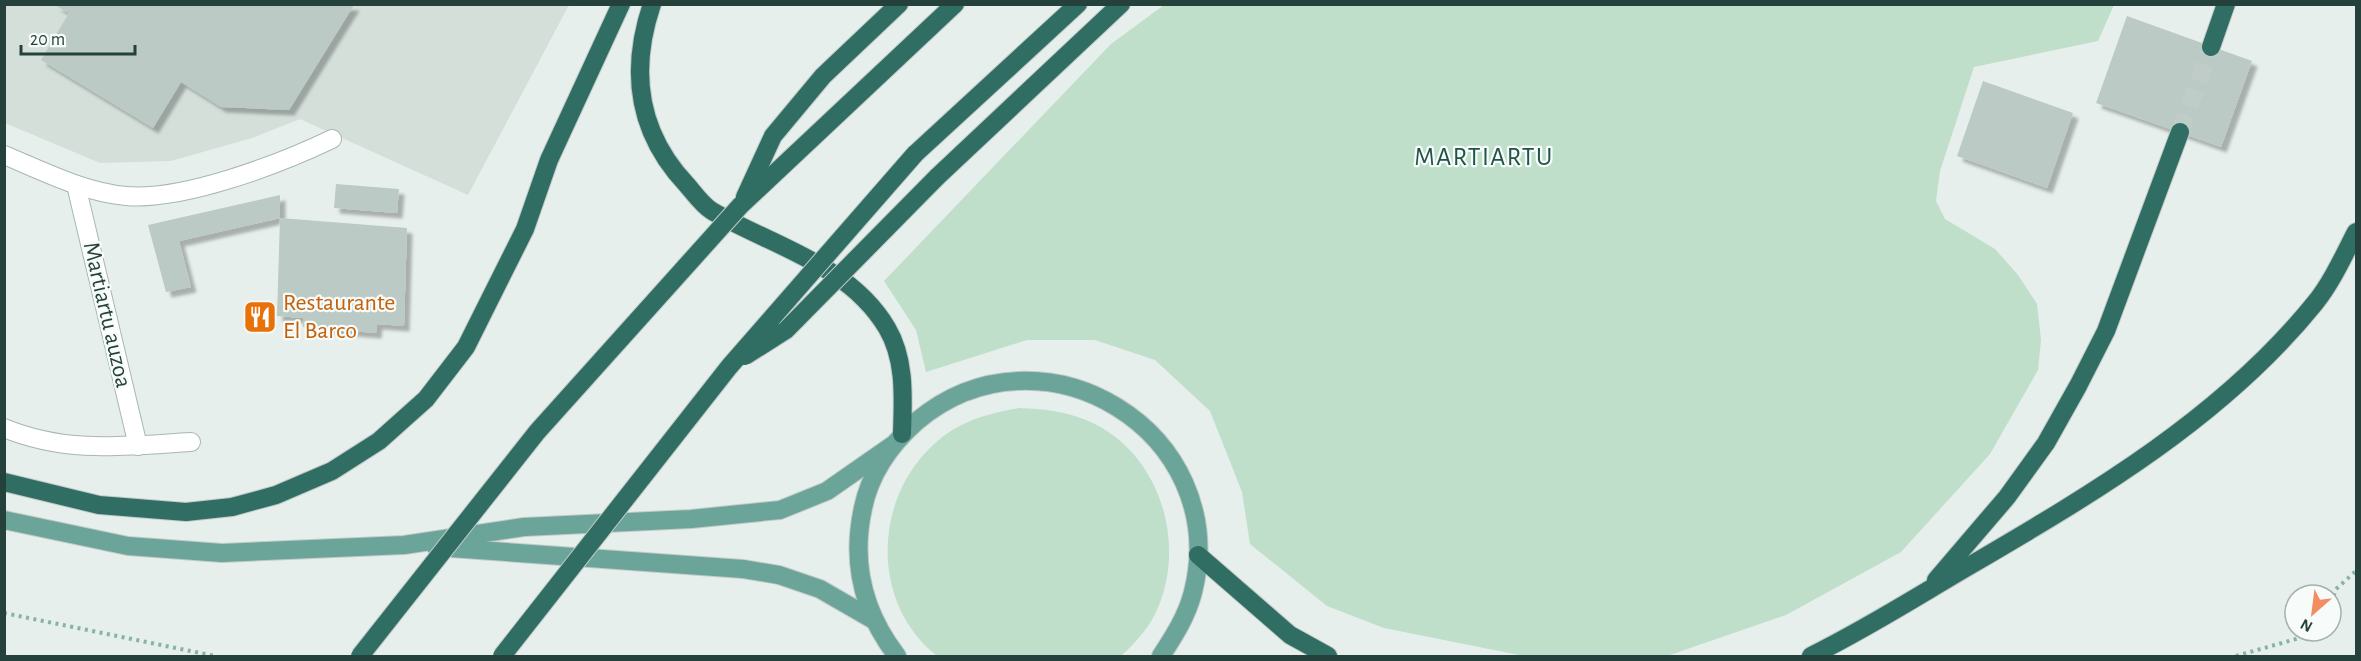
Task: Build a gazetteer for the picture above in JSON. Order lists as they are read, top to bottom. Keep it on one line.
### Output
{"streets":{"street":["Martiartu auzoa"]},"districts":["MARTIARTU"],"places":{"restaurant":["Restaurante El Barco"]},"scale_bar":"20 m","north":"bottom left"}
